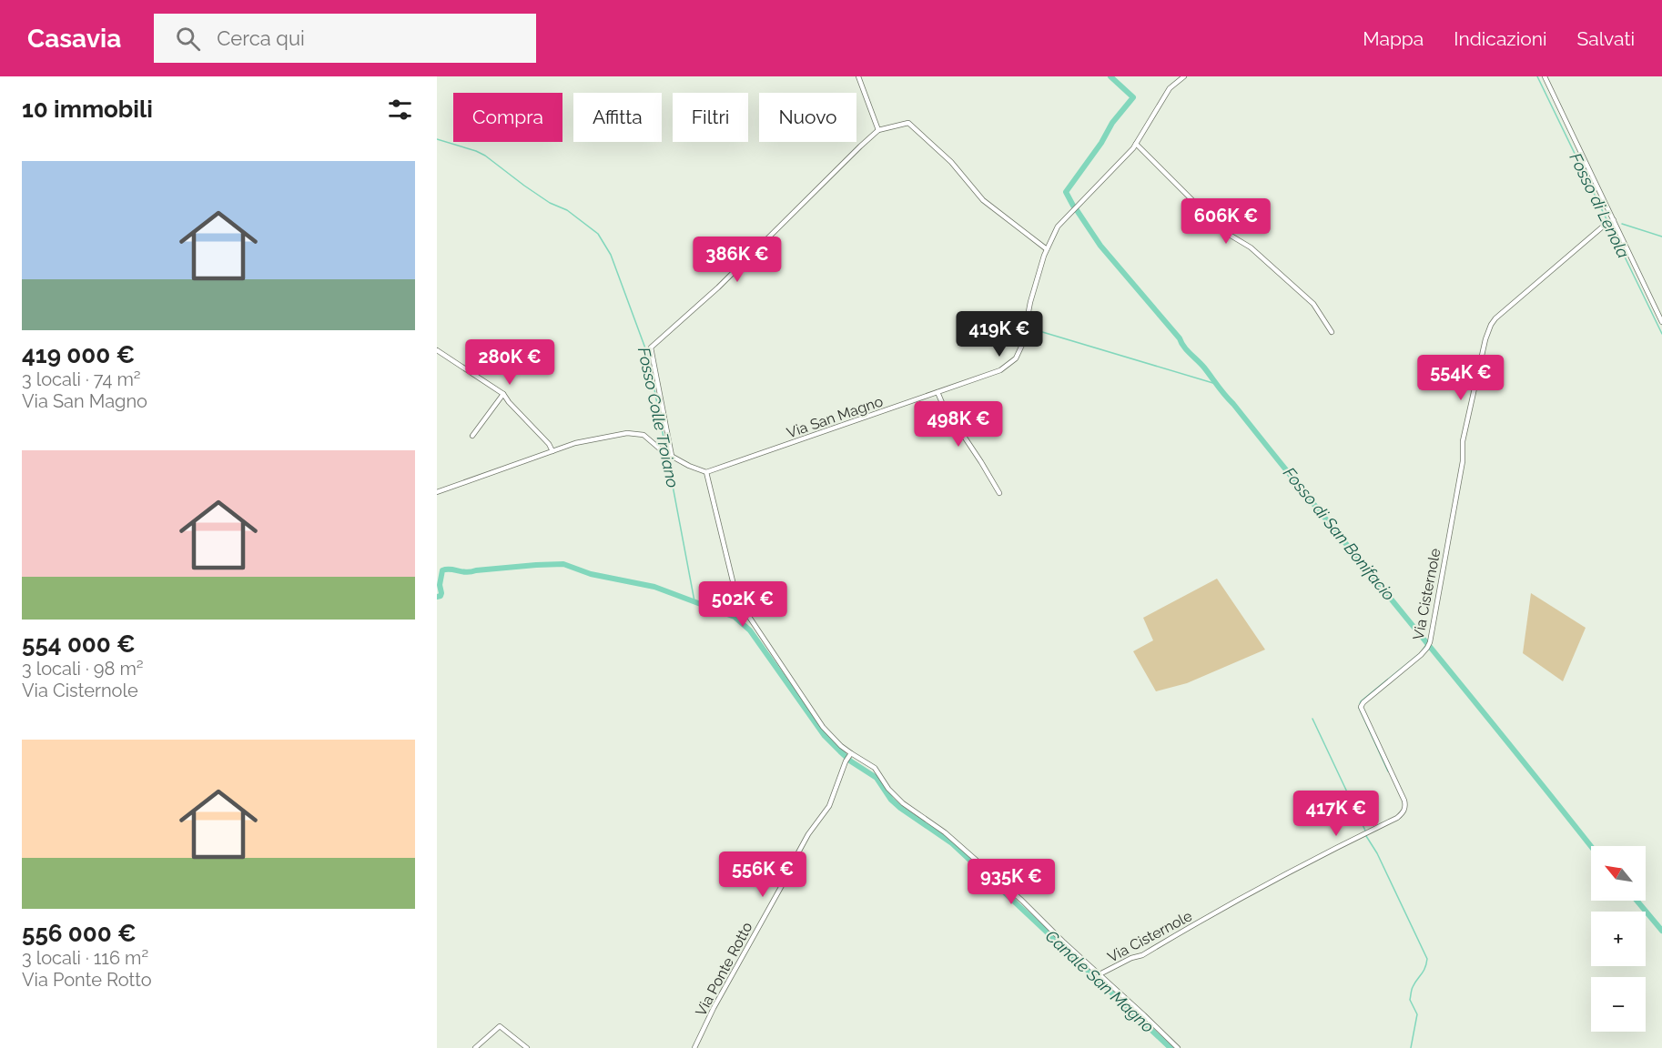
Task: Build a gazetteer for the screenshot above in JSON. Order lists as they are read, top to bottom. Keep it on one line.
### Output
{"streets":{"street":["Via San Magno","Via Cisternole","Via Ponte Rotto"]},"water":["Fosso di Lenola","Fosso Colle Troiano","Fosso di San Bonifacio","Canale San Magno"],"north":"top left","page":{"header":"Casavia","search":"Cerca qui","nav":["Mappa","Indicazioni","Salvati"],"heading":"10 immobili","chip":["Compra","Affitta","Filtri","Nuovo"],"list":[{"name":"419 000 €","note":"3 locali · 74 m² · Via San Magno"},{"name":"554 000 €","note":"3 locali · 98 m² · Via Cisternole"},{"name":"556 000 €","note":"3 locali · 116 m² · Via Ponte Rotto"}],"price":["606K €","386K €","419K €","280K €","554K €","498K €","502K €","417K €","556K €","935K €"],"map_buttons":["+","−"]}}
